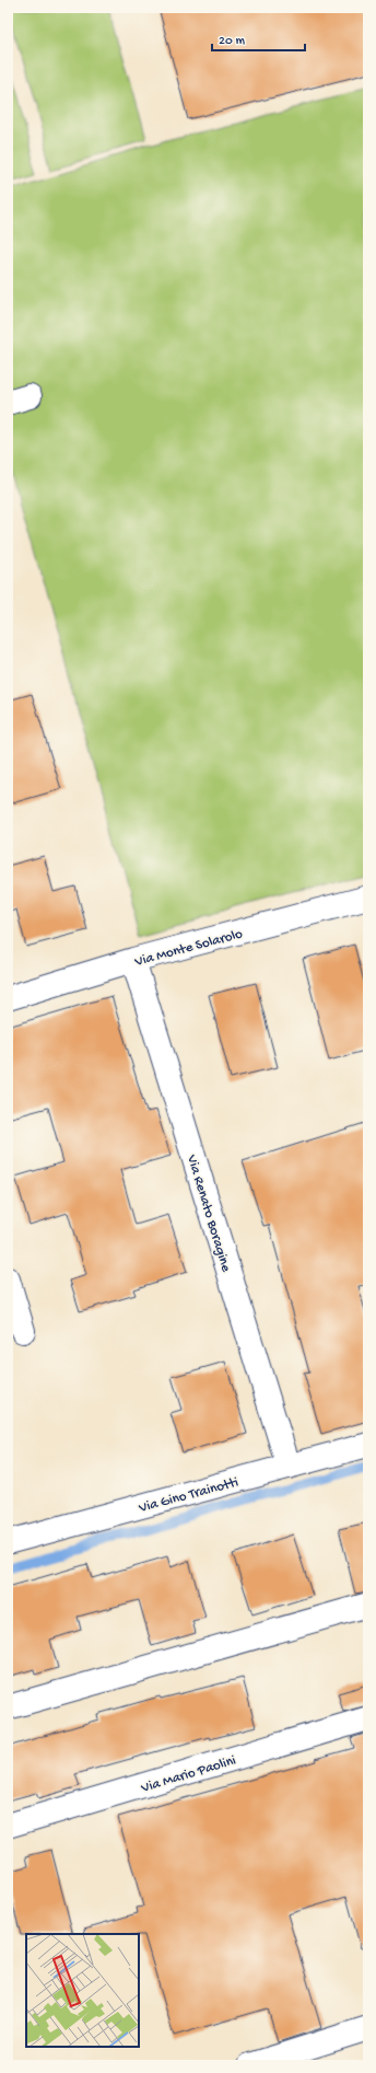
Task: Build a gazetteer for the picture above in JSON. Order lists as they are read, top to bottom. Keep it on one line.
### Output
{"streets":{"street":["Via Monte Solarolo","Via Renato Boragine","Via Gino Trainotti","Via Mario Paolini"]},"crossings":[["Via Monte Solarolo","Via Renato Boragine"],["Via Renato Boragine","Via Gino Trainotti"]],"scale_bar":"20 m"}
